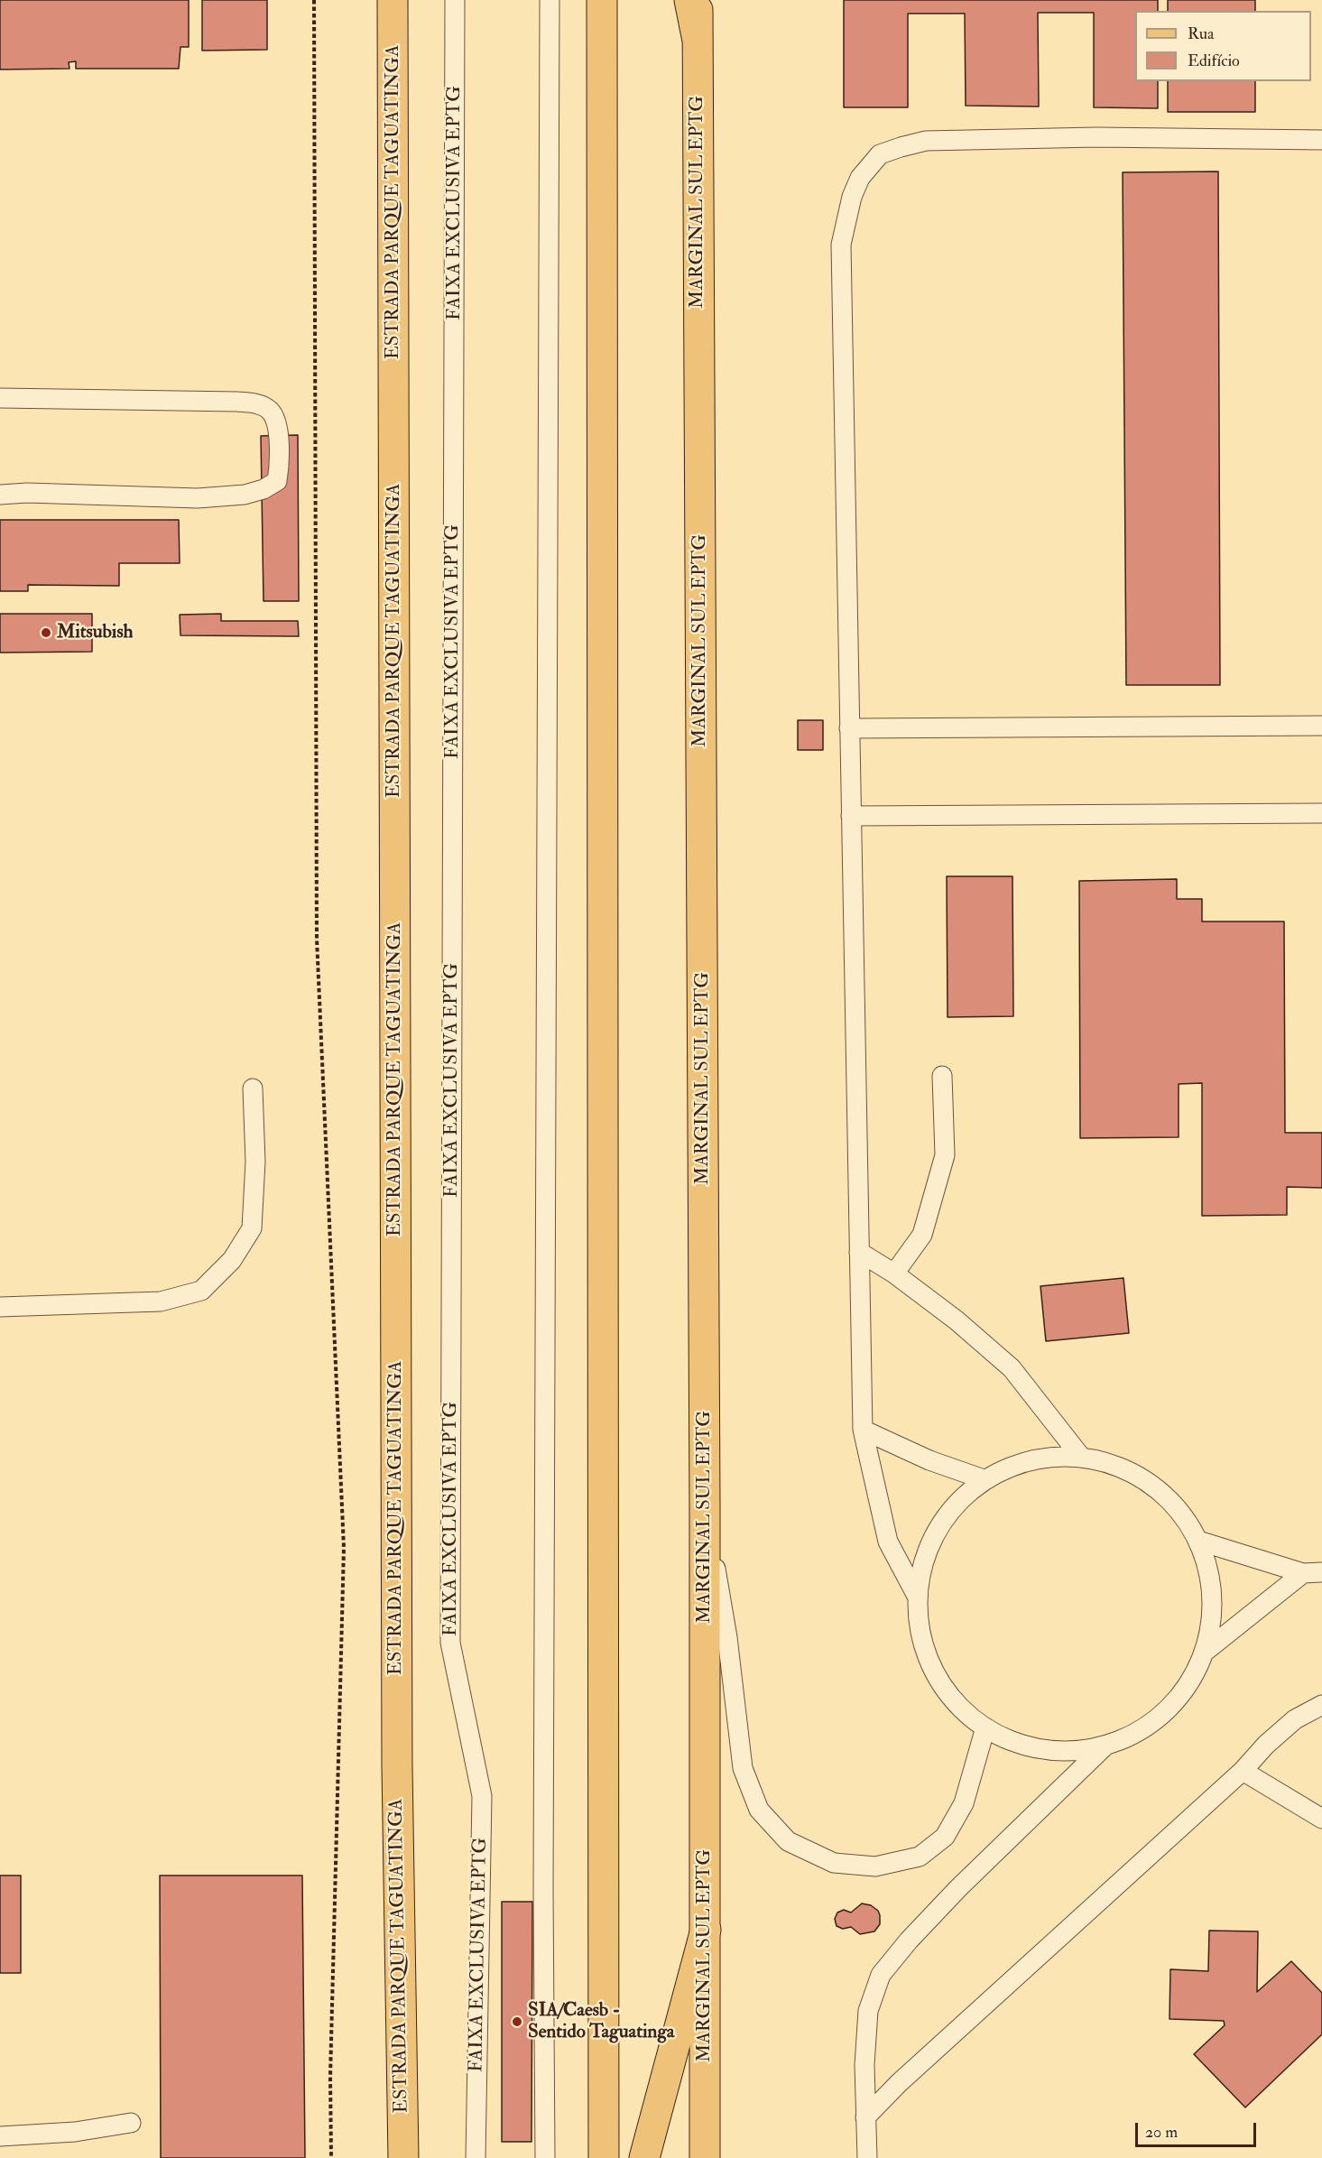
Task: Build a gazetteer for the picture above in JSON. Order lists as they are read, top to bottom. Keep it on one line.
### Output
{"streets":{"main road":["ESTRADA PARQUE TAGUATINGA","MARGINAL SUL EPTG"],"lane":["FAIXA EXCLUSIVA EPTG"]},"places":["Mitsubish","SIA/Caesb - Sentido Taguatinga"],"legend":["Rua","Edifício"],"scale_bar":"20 m"}
